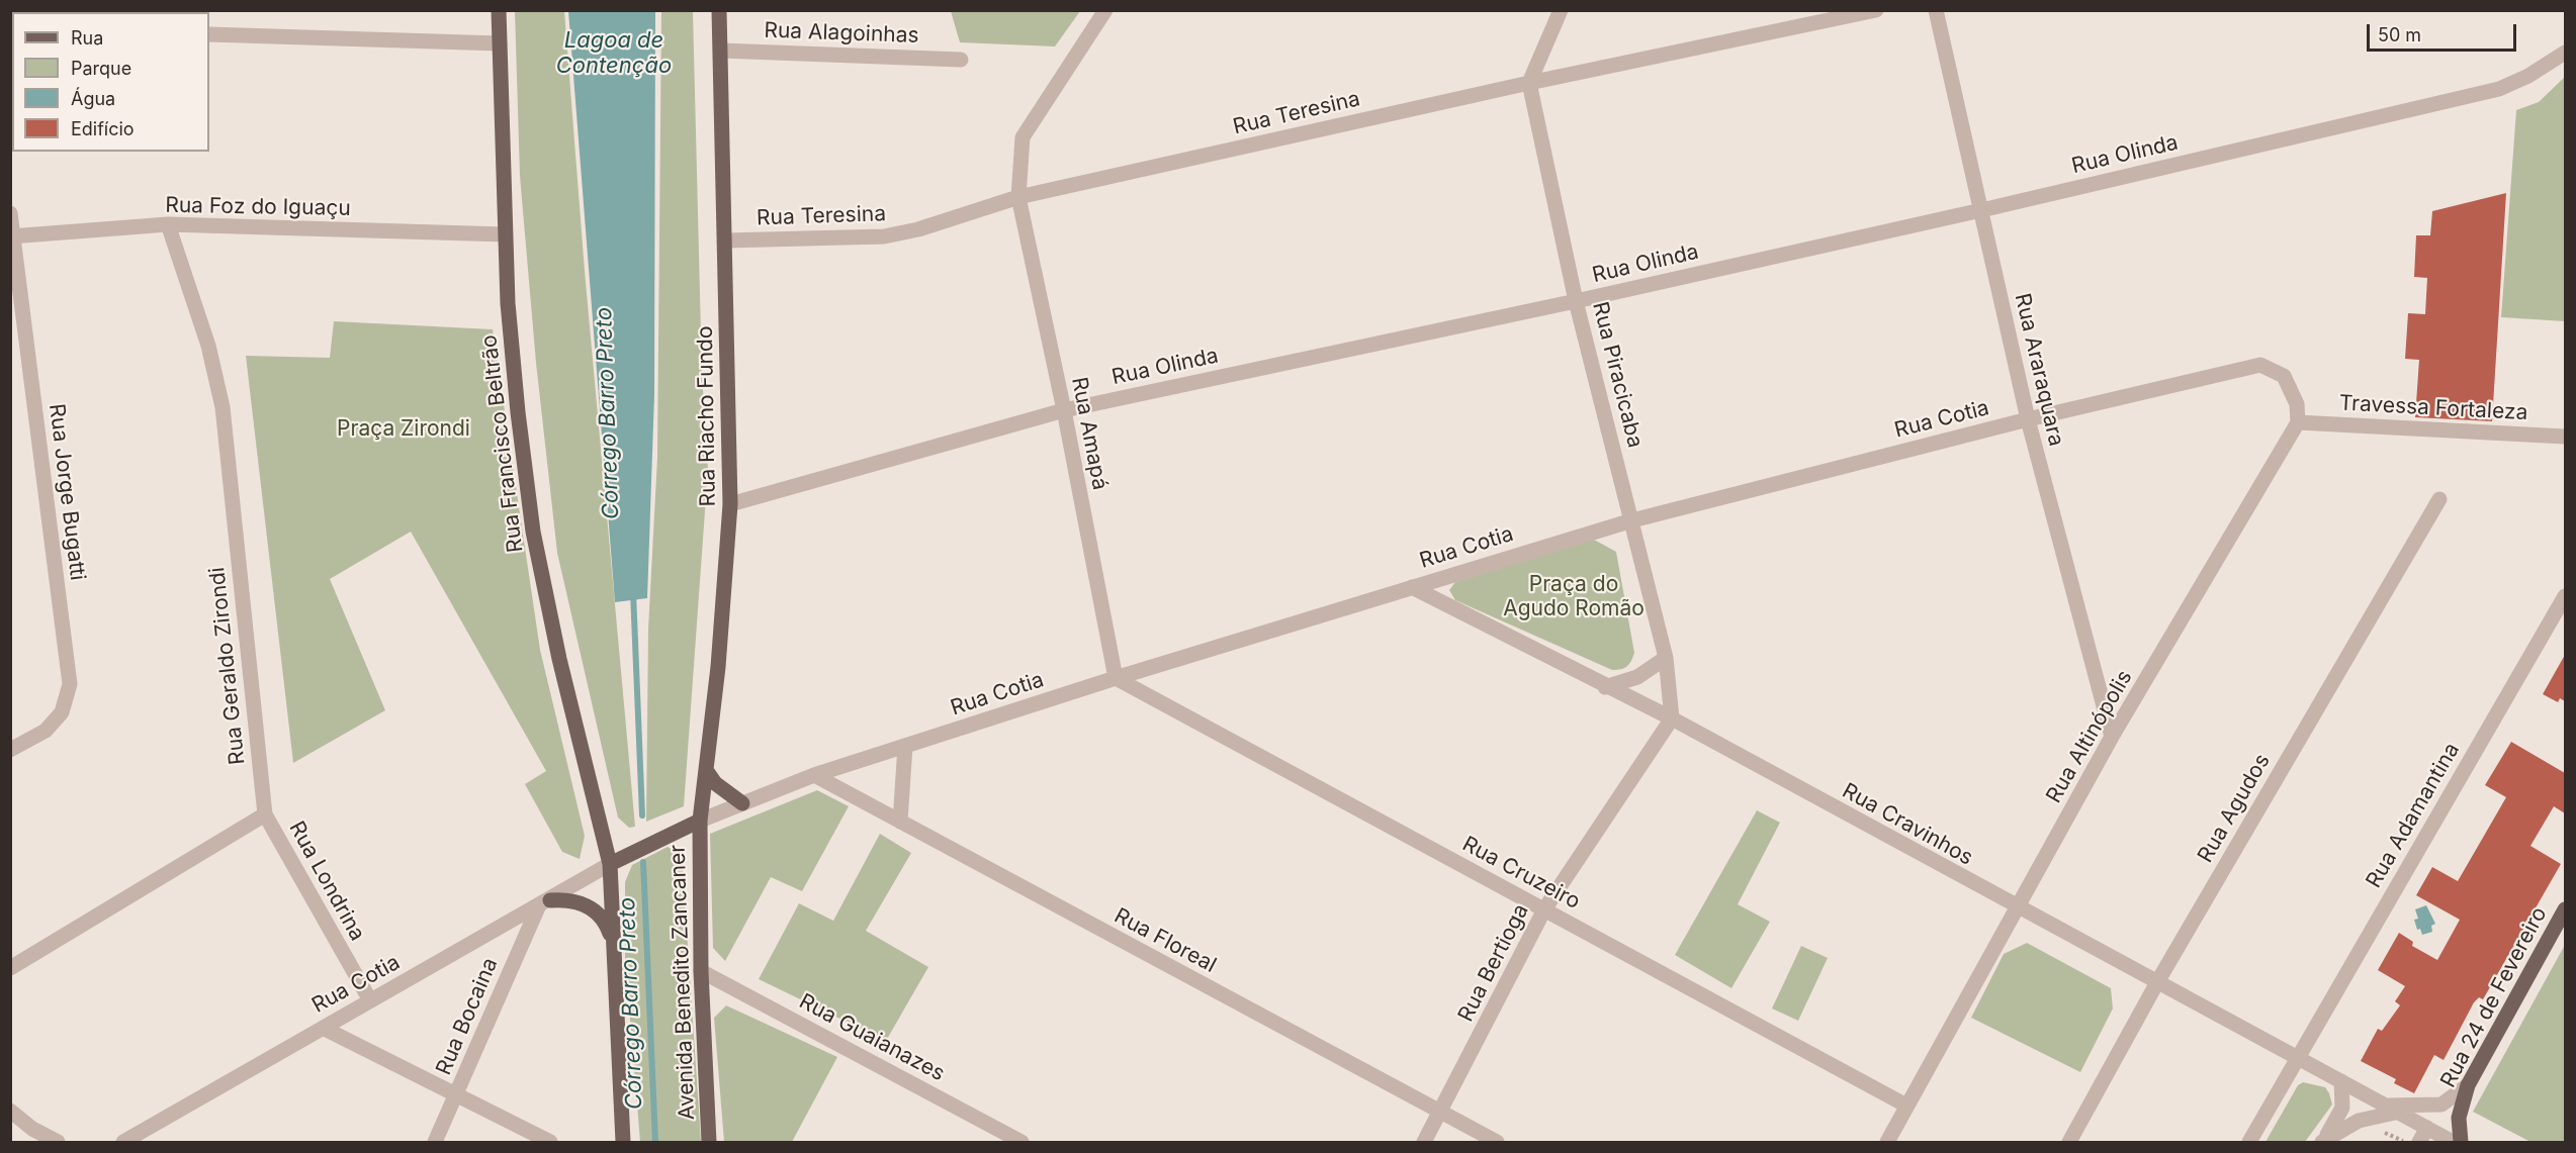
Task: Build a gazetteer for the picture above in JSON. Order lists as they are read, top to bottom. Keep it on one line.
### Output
{"streets":{"main road":["Rua Riacho Fundo","Rua Francisco Beltrão","Avenida Benedito Zancaner","Rua 24 de Fevereiro"],"street":["Rua Alagoinhas","Rua Teresina","Rua Olinda","Rua Foz do Iguaçu","Rua Araraquara","Rua Piracicaba","Travessa Fortaleza","Rua Cotia","Rua Amapá","Rua Jorge Bugatti","Rua Geraldo Zirondi","Rua Altinópolis","Rua Agudos","Rua Adamantina","Rua Cravinhos","Rua Cruzeiro","Rua Londrina","Rua Floreal","Rua Bertioga","Rua Bocaina","Rua Guaianazes"]},"crossings":[["Rua Alagoinhas","Rua Riacho Fundo"],["Rua Teresina","Rua Piracicaba"],["Rua Teresina","Rua Riacho Fundo"],["Rua Teresina","Rua Amapá"],["Rua Olinda","Rua Araraquara"],["Rua Olinda","Rua Piracicaba"],["Rua Olinda","Rua Riacho Fundo"],["Rua Olinda","Rua Amapá"],["Rua Foz do Iguaçu","Rua Francisco Beltrão"],["Rua Foz do Iguaçu","Rua Jorge Bugatti"],["Rua Foz do Iguaçu","Rua Geraldo Zirondi"],["Rua Araraquara","Rua Cotia"],["Rua Araraquara","Rua Altinópolis"],["Rua Piracicaba","Rua Cotia"],["Rua Piracicaba","Rua Cravinhos"],["Rua Piracicaba","Rua Bertioga"],["Travessa Fortaleza","Rua Cotia"],["Travessa Fortaleza","Rua Altinópolis"],["Rua Riacho Fundo","Rua Cotia"],["Rua Riacho Fundo","Avenida Benedito Zancaner"],["Rua Cotia","Rua Amapá"],["Rua Cotia","Rua Francisco Beltrão"],["Rua Cotia","Rua Altinópolis"],["Rua Cotia","Rua Cravinhos"],["Rua Cotia","Rua Cruzeiro"],["Rua Cotia","Rua Londrina"],["Rua Cotia","Rua Floreal"],["Rua Cotia","Avenida Benedito Zancaner"],["Rua Cotia","Rua Bocaina"],["Rua Amapá","Rua Cruzeiro"],["Rua Geraldo Zirondi","Rua Londrina"],["Rua Altinópolis","Rua Cravinhos"],["Rua Altinópolis","Rua Cruzeiro"],["Rua Agudos","Rua Cravinhos"],["Rua Adamantina","Rua Cravinhos"],["Rua Cravinhos","Rua Bertioga"],["Rua Cravinhos","Rua 24 de Fevereiro"],["Rua Cruzeiro","Rua Bertioga"],["Rua Floreal","Rua Bertioga"],["Avenida Benedito Zancaner","Rua Guaianazes"]],"water":["Lagoa de Contenção","Córrego Barro Preto"],"parks":["Praça Zirondi","Praça do Agudo Romão"],"legend":["Rua","Parque","Água","Edifício"],"scale_bar":"50 m"}
